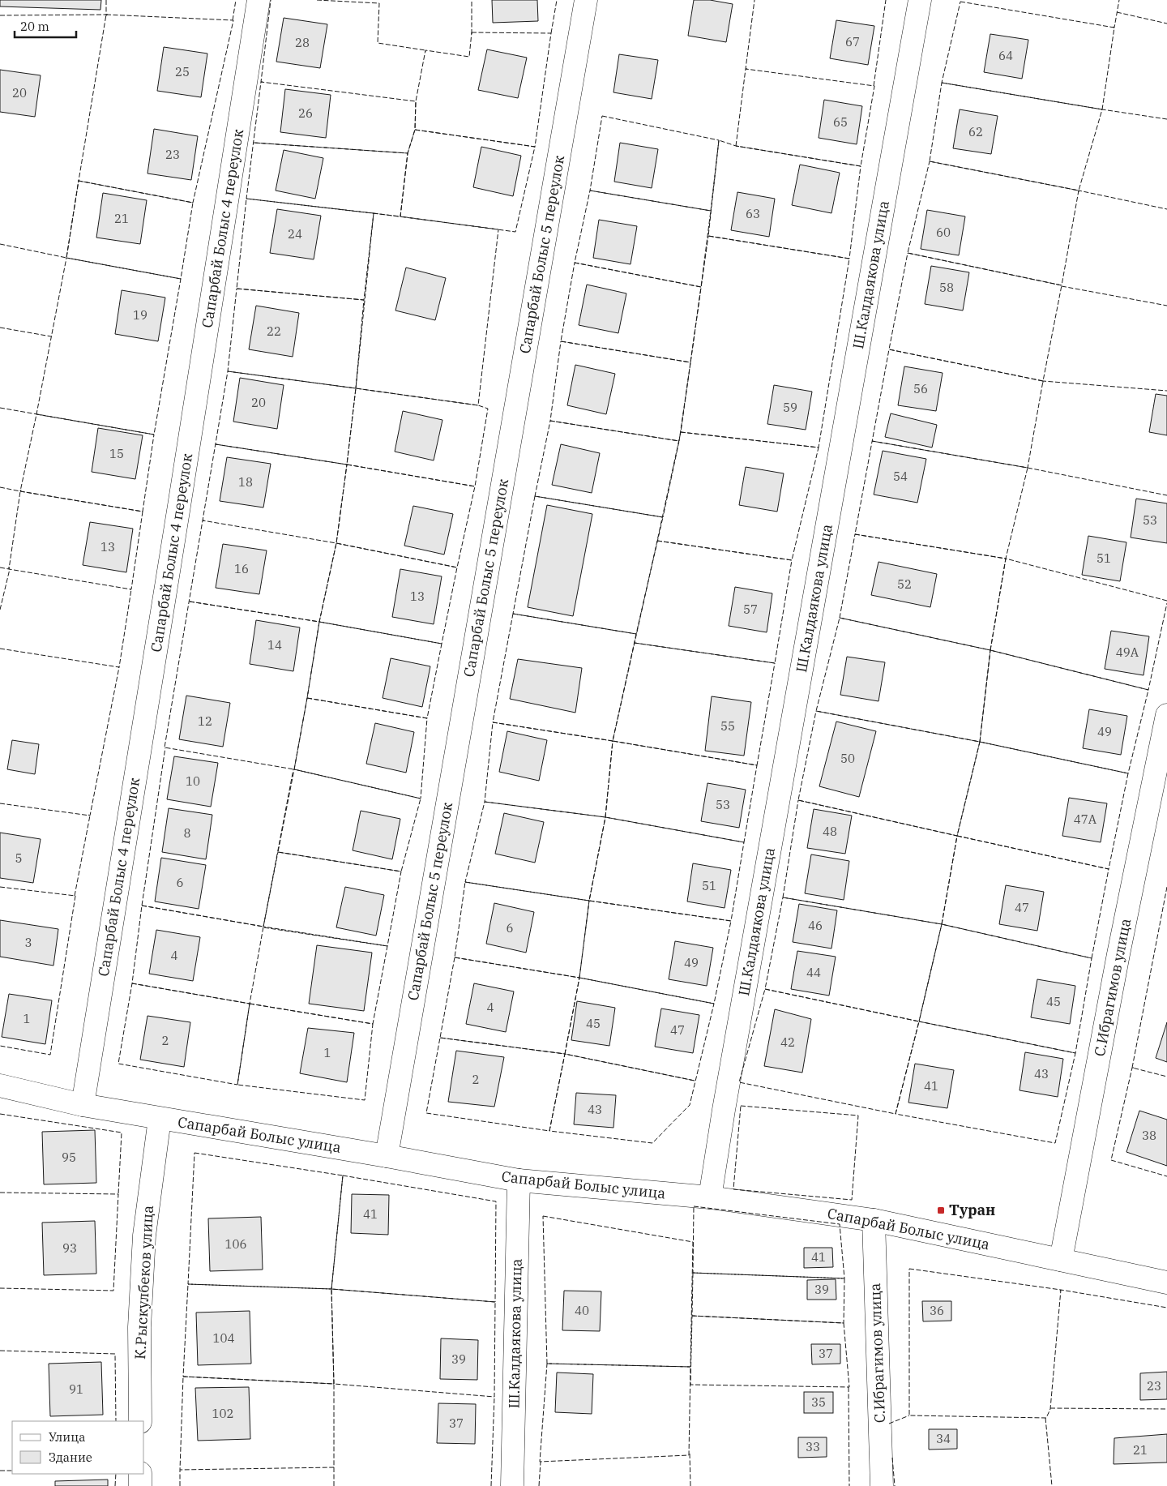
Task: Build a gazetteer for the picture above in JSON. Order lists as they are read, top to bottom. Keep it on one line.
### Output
{"streets":{"street":["Сапарбай Болыс 4 переулок","Сапарбай Болыс 5 переулок","Ш.Калдаякова улица","С.Ибрагимов улица","Сапарбай Болыс улица","К.Рыскулбеков улица"]},"crossings":[["Сапарбай Болыс 4 переулок","Сапарбай Болыс улица"],["Сапарбай Болыс 5 переулок","Сапарбай Болыс улица"],["Ш.Калдаякова улица","Сапарбай Болыс улица"],["С.Ибрагимов улица","Сапарбай Болыс улица"],["Сапарбай Болыс улица","К.Рыскулбеков улица"]],"places":{"transit":["Туран"]},"house_numbers":["67","28","64","25","20","26","65","62","23","63","21","60","24","58","19","22","56","20","59","15","54","18","53","13","51","16","52","13","57","14","49A","12","55","49","50","10","53","47A","48","8","5","6","51","47","46","6","3","4","49","44","45","4","1","45","47","2","42","1","43","2","41","43","38","95","41","106","93","41","39","40","36","104","37","39","23","91","35","102","37","34","33","21"],"legend":["Улица","Здание"],"scale_bar":"20 m"}
